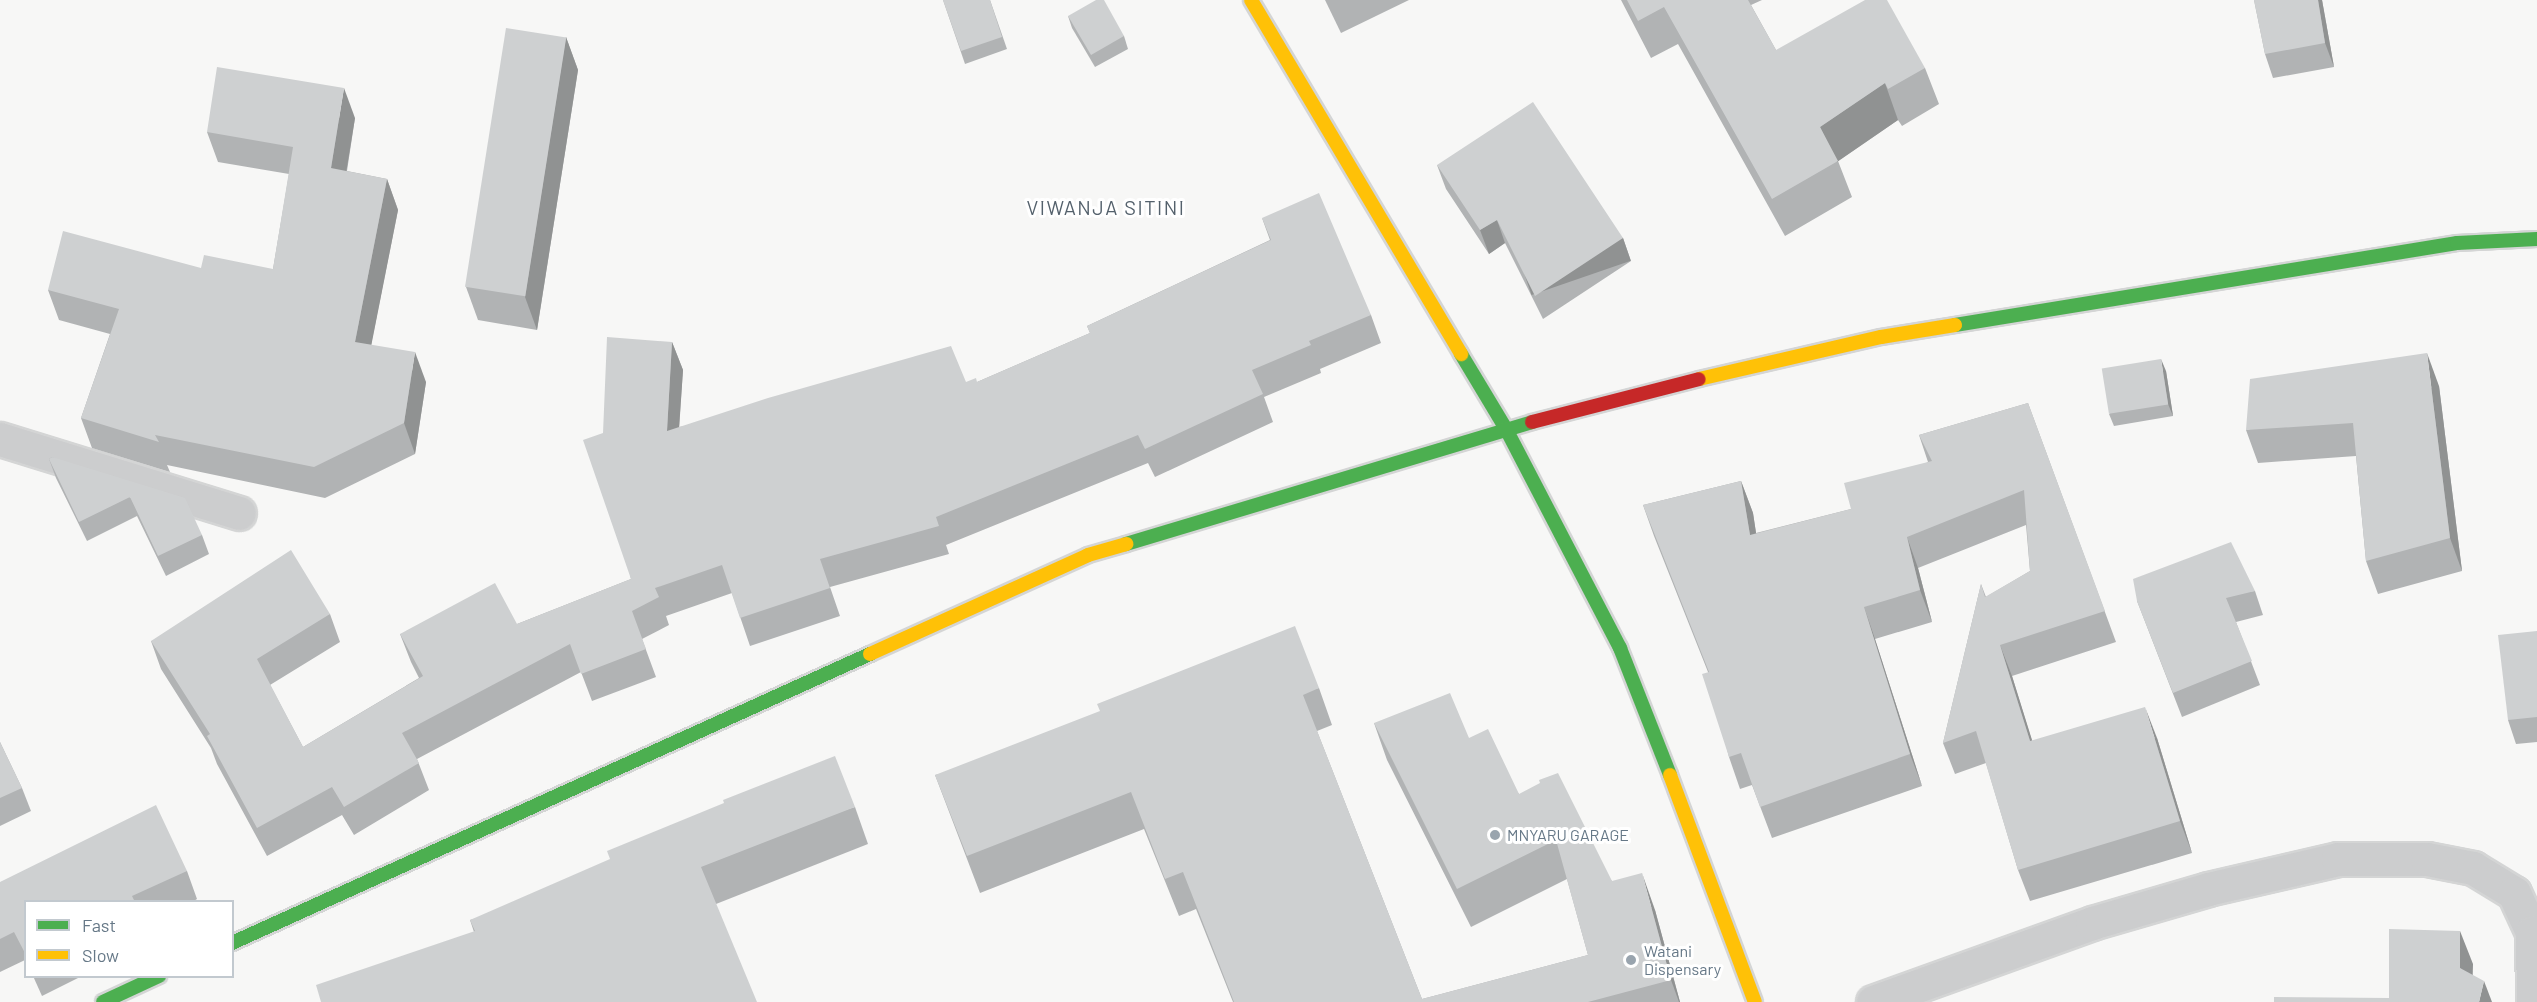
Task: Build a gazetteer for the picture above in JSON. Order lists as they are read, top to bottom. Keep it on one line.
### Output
{"districts":["VIWANJA SITINI"],"places":["MNYARU GARAGE","Watani Dispensary"],"legend":["Fast","Slow"]}
